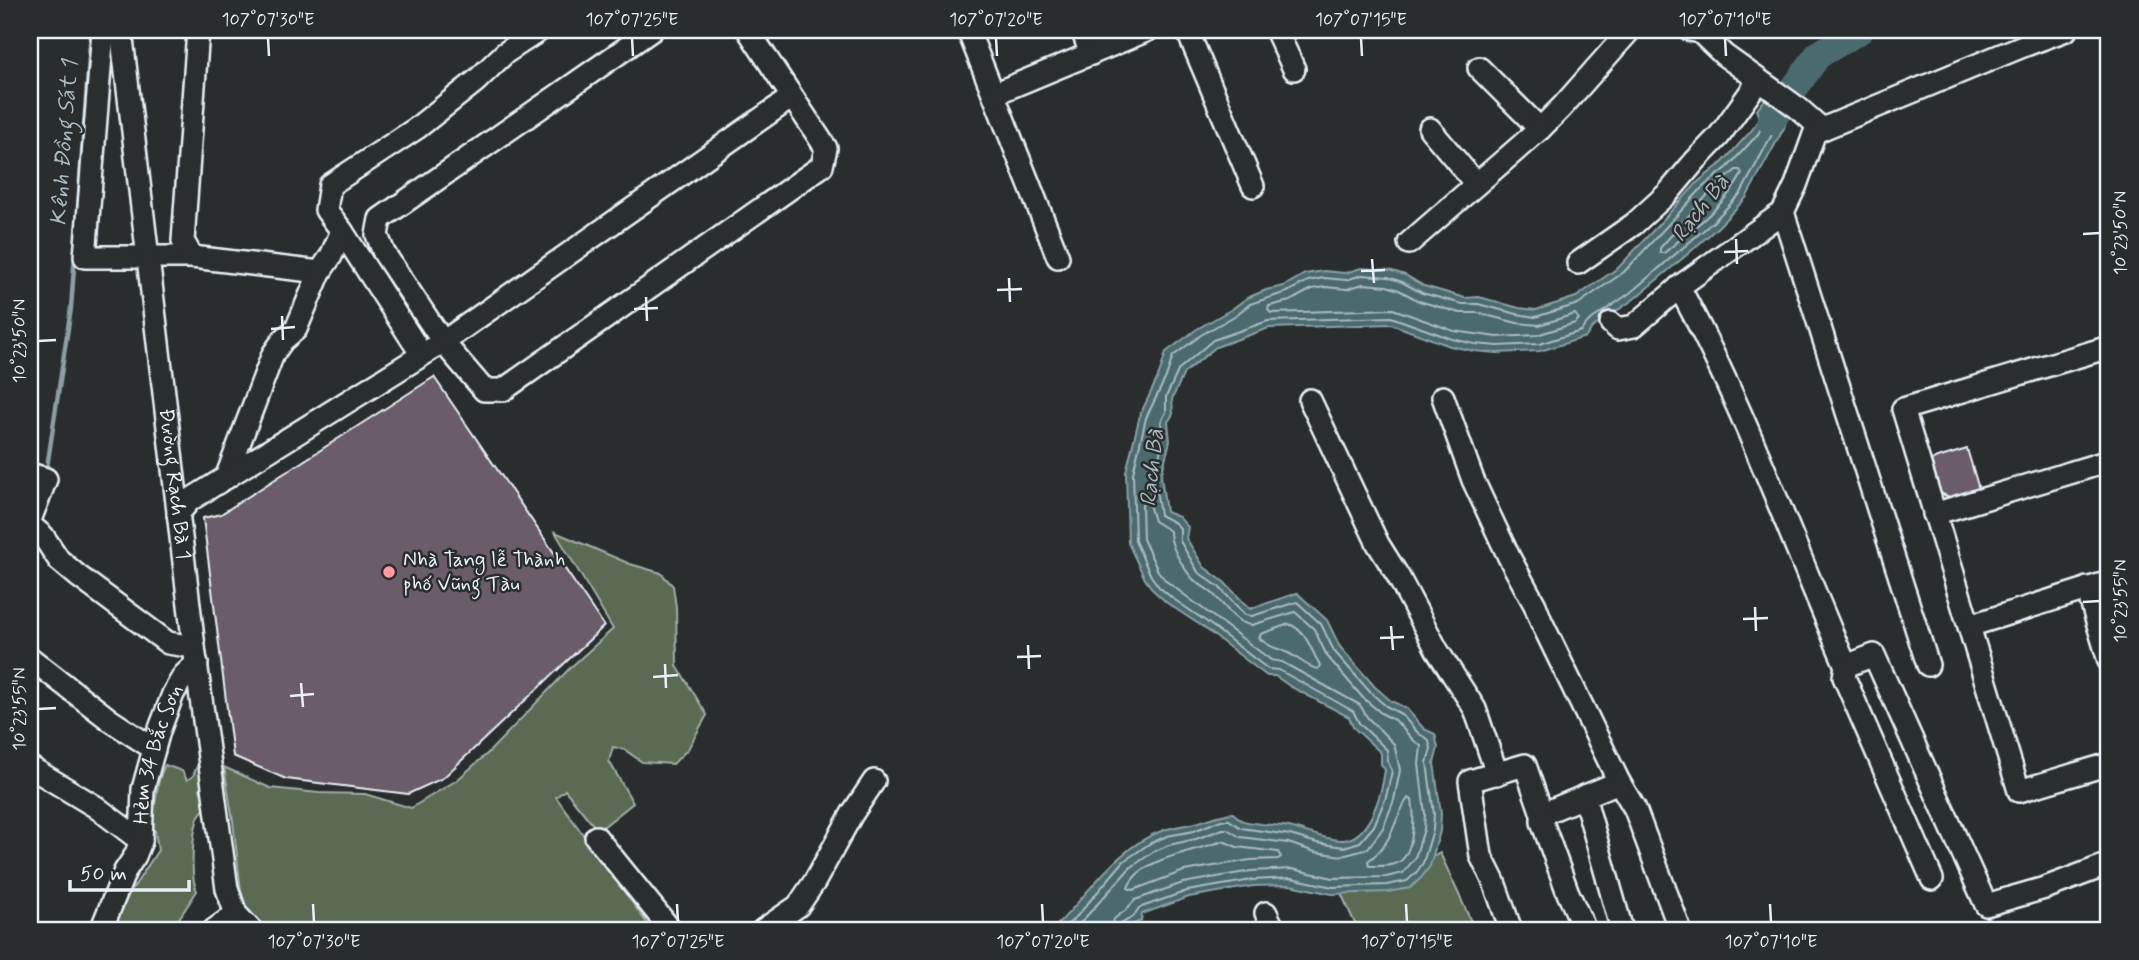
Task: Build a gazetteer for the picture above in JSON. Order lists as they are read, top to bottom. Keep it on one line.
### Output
{"streets":{"street":["Đường Rạch Bà 1","Hẻm 34 Bắc Sơn"]},"crossings":[["Đường Rạch Bà 1","Hẻm 34 Bắc Sơn"]],"water":["Kênh Đồng Sát 1","Rạch Bà"],"places":["Nhà Tang lễ Thành phố Vũng Tàu"],"scale_bar":"50 m","coordinates":["107°07'30\"E","107°07'25\"E","107°07'20\"E","107°07'15\"E","107°07'10\"E","10°23'50\"N","10°23'55\"N"]}
